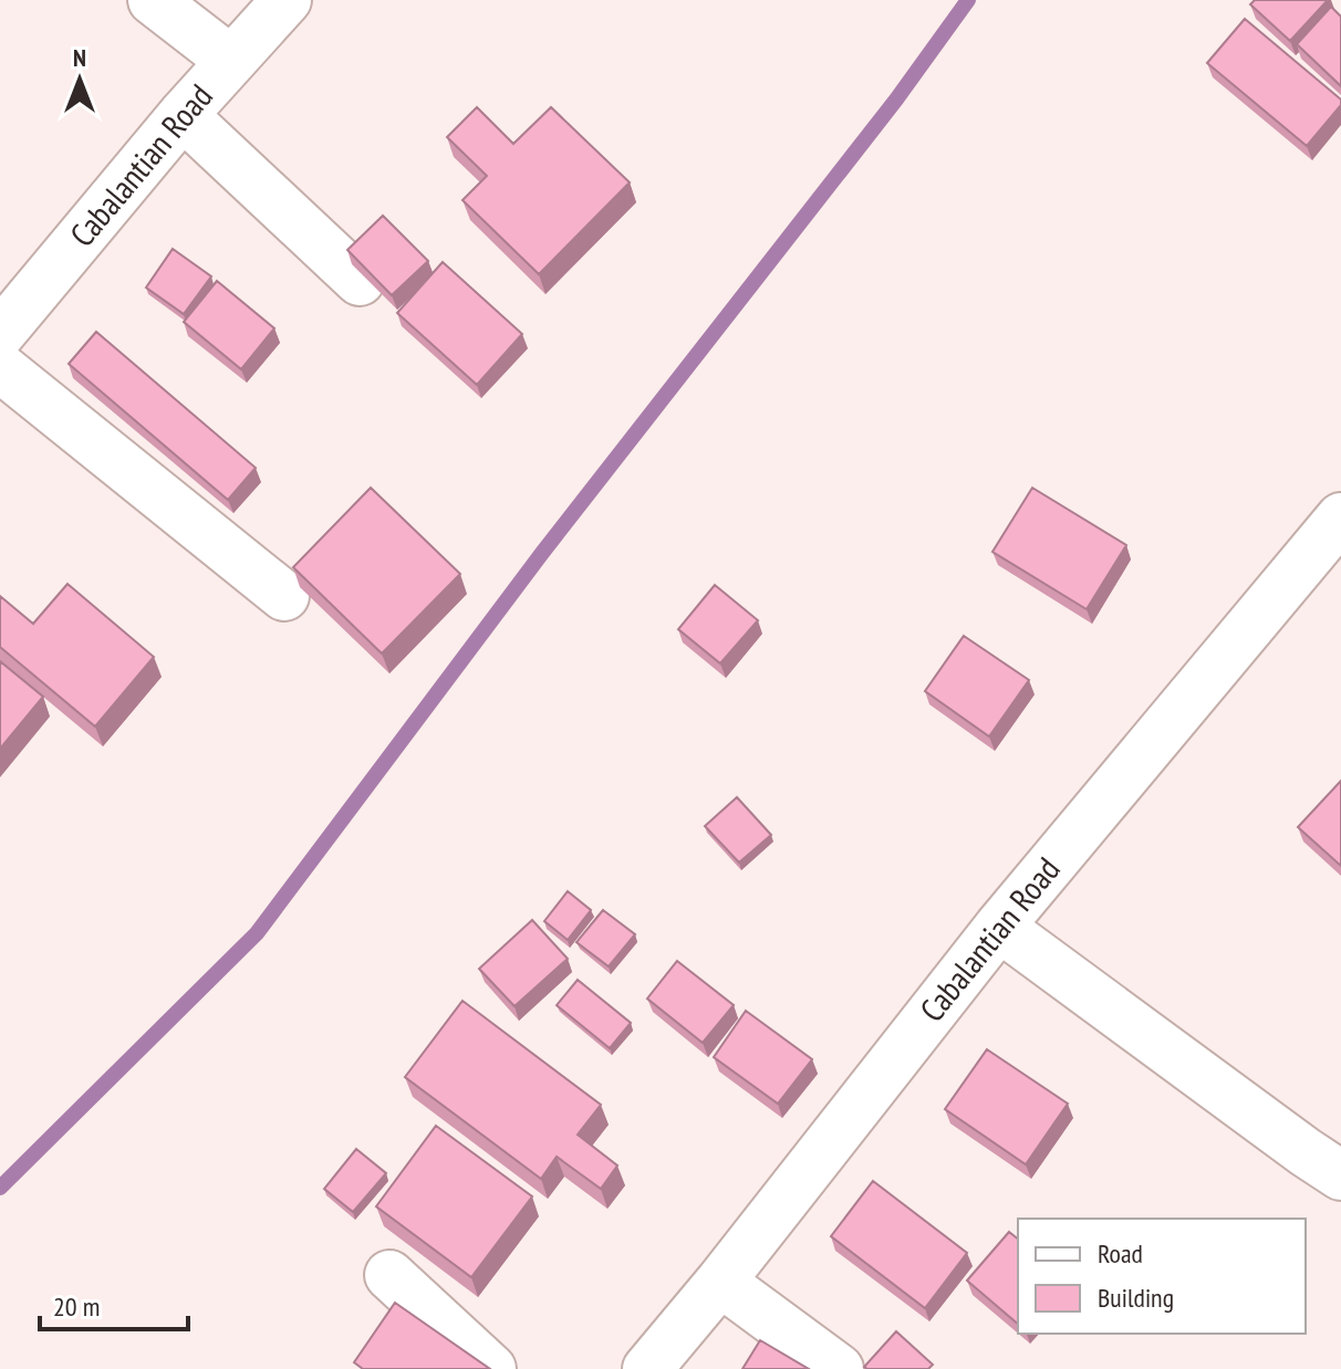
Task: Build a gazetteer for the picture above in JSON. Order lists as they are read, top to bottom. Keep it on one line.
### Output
{"streets":{"street":["Cabalantian Road"]},"legend":["Road","Building"],"scale_bar":"20 m","north":"top"}
